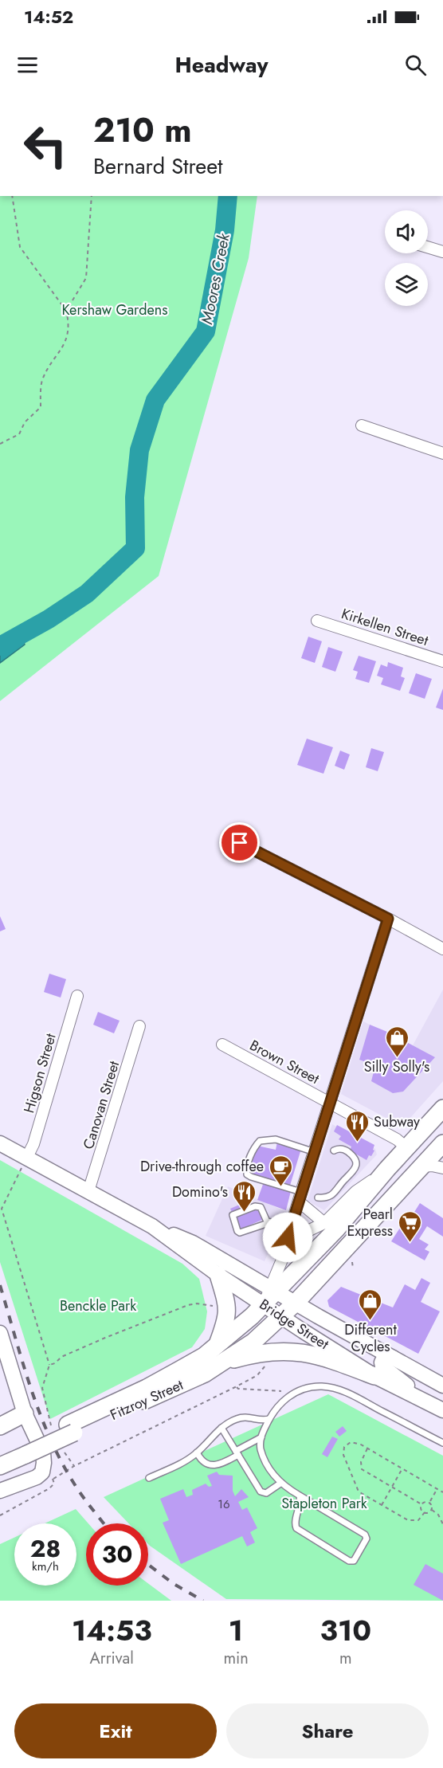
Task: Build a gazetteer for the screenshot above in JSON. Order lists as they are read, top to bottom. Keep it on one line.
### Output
{"streets":{"main road":["Fitzroy Street"],"street":["Kirkellen Street","Brown Street","Higson Street","Canovan Street","Bridge Street"]},"crossings":[["Brown Street","Fitzroy Street"],["Higson Street","Bridge Street"],["Canovan Street","Bridge Street"],["Bridge Street","Fitzroy Street"]],"water":["Moores Creek"],"parks":["Kershaw Gardens","Benckle Park","Stapleton Park"],"places":{"shop":["Silly Solly's","Different Cycles"],"restaurant":["Subway","Domino's"],"cafe":["Drive-through coffee"],"supermarket":["Pearl Express"]},"house_numbers":["16"],"page":{"status":"14:52","header":"Headway","turn":["210 m","Bernard Street"],"speed":"28 km/h","limit":"30","eta":["14:53","Arrival","1","min","310","m"],"buttons":["Exit","Share"]}}
